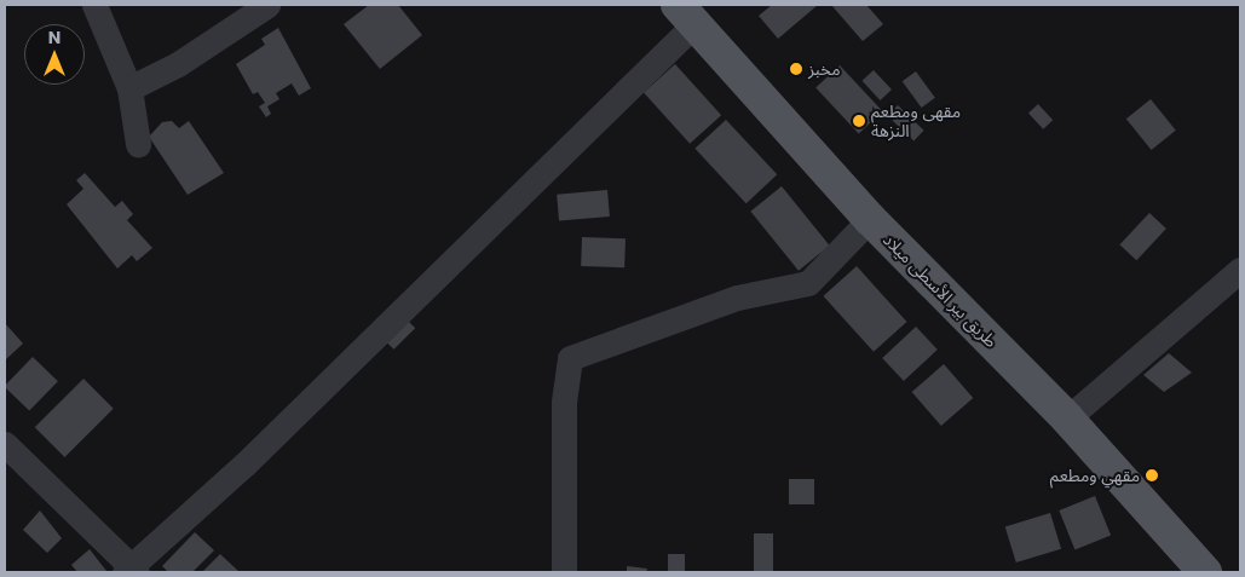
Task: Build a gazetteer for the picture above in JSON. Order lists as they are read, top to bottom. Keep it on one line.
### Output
{"streets":{"main road":["طريق بير الأسطى ميلاد"]},"places":["مخبز","مقهى ومطعم النزهة","مقهي ومطعم"],"north":"top"}
